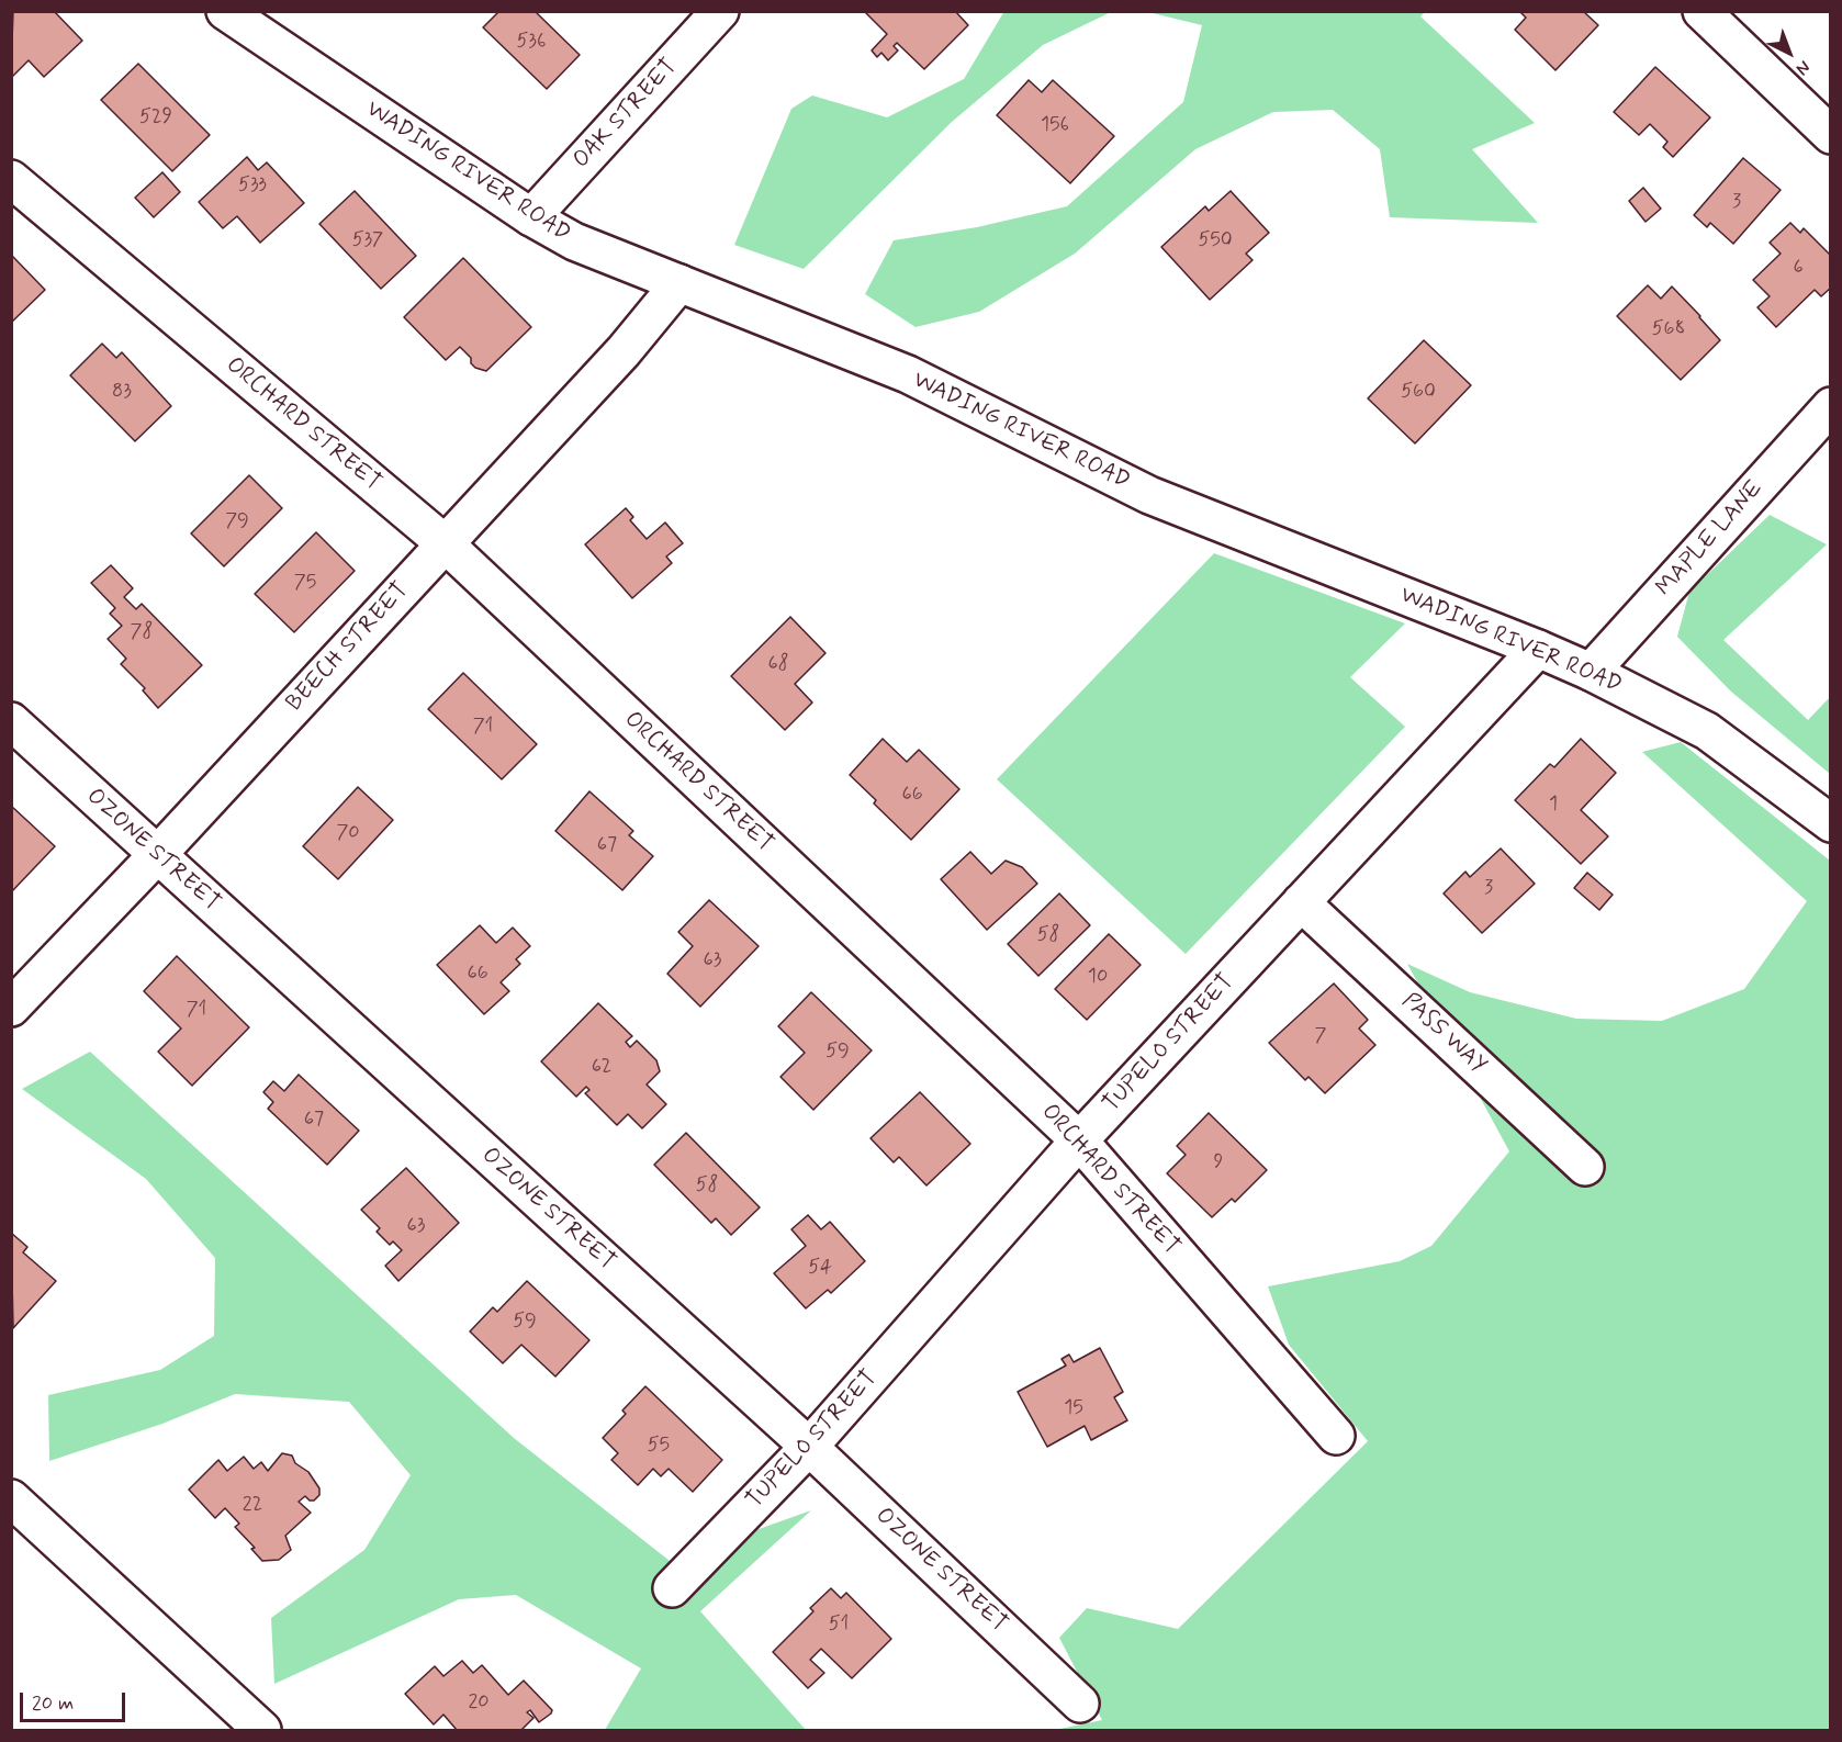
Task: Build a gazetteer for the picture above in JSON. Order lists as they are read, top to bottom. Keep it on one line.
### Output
{"streets":{"street":["OAK STREET","WADING RIVER ROAD","ORCHARD STREET","MAPLE LANE","BEECH STREET","OZONE STREET","PASS WAY","TUPELO STREET"]},"crossings":[["OAK STREET","WADING RIVER ROAD"],["WADING RIVER ROAD","MAPLE LANE"],["WADING RIVER ROAD","BEECH STREET"],["WADING RIVER ROAD","TUPELO STREET"],["ORCHARD STREET","BEECH STREET"],["ORCHARD STREET","TUPELO STREET"],["BEECH STREET","OZONE STREET"],["OZONE STREET","TUPELO STREET"],["PASS WAY","TUPELO STREET"]],"house_numbers":["536","529","156","533","3","537","550","6","568","83","560","79","75","78","68","71","66","1","70","67","3","58","63","66","10","71","7","59","62","67","9","58","63","54","59","15","55","22","51","20"],"scale_bar":"20 m","north":"bottom right"}
